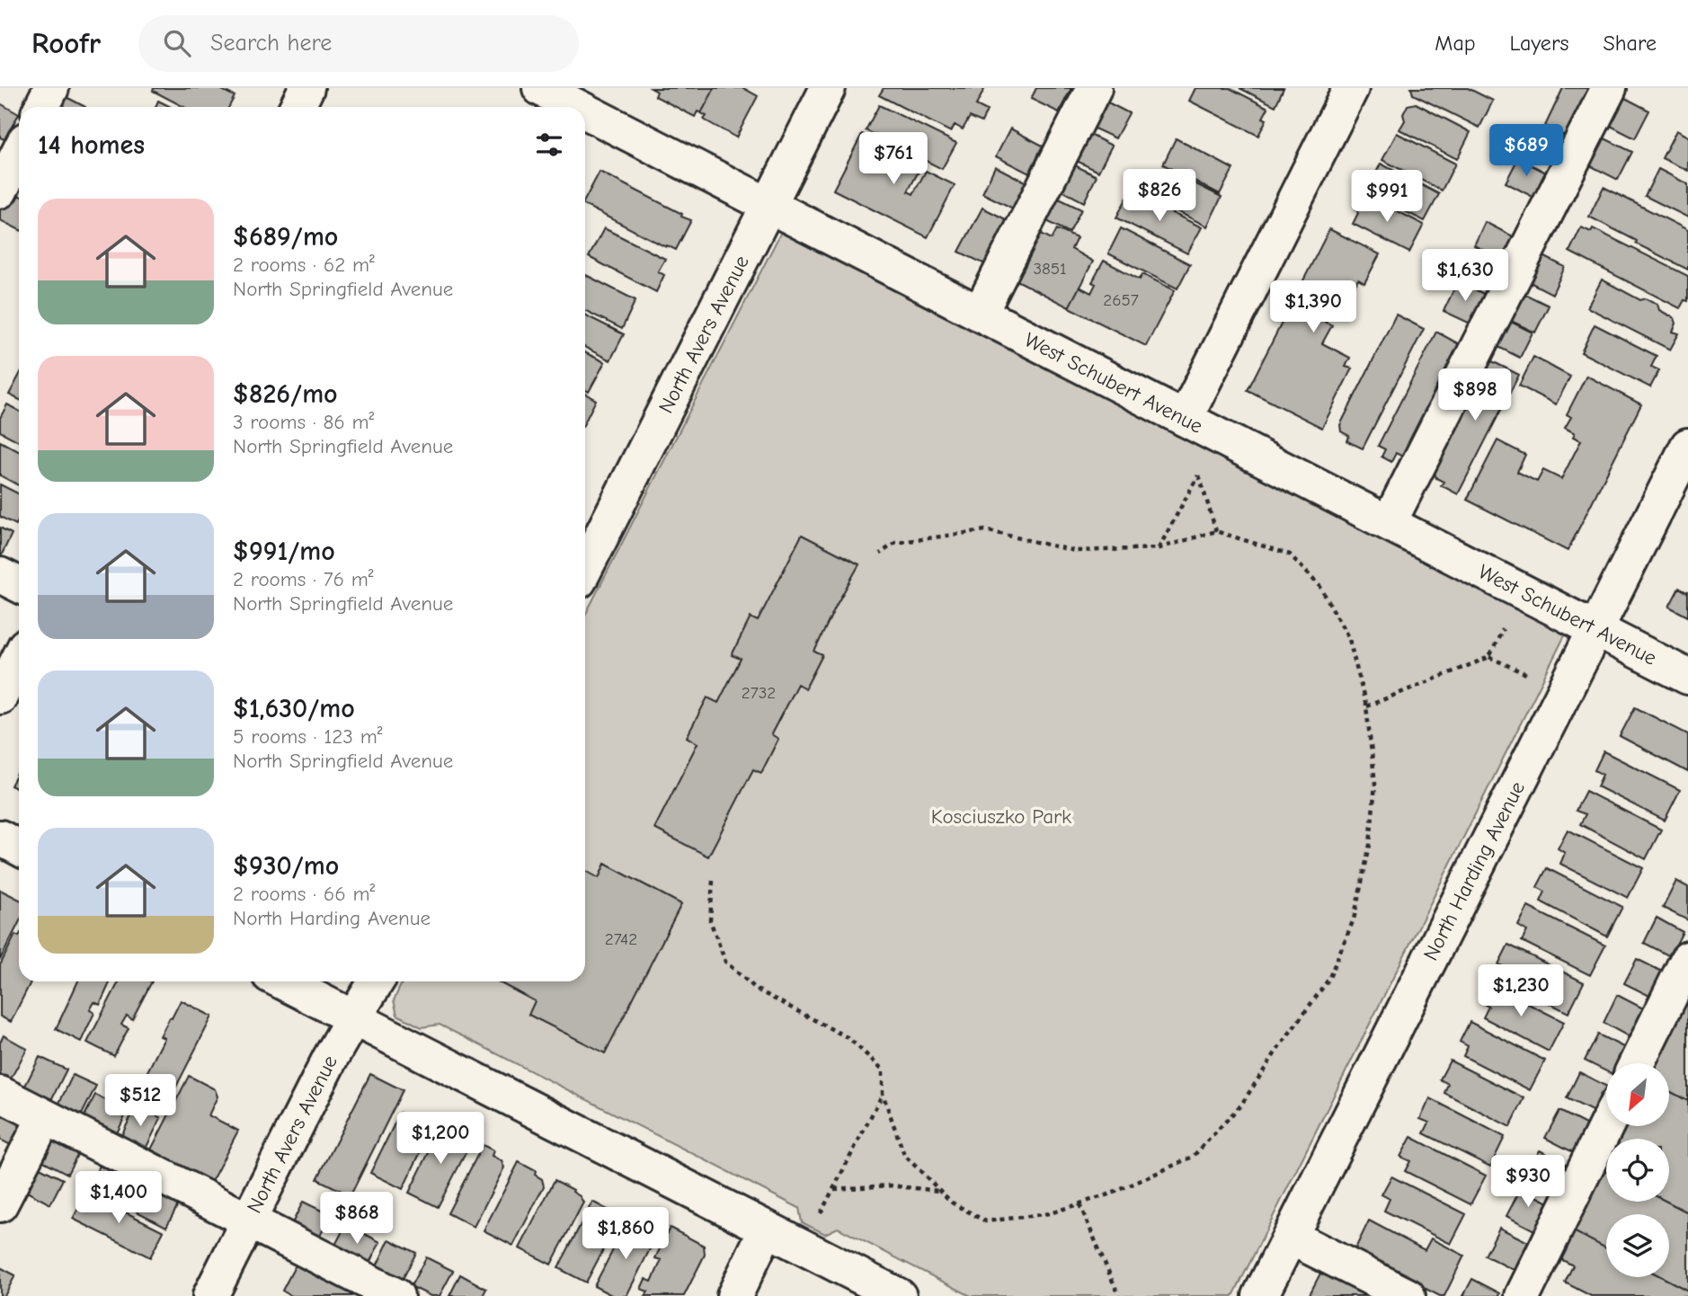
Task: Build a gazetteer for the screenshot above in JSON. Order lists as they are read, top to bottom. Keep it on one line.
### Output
{"streets":{"street":["North Avers Avenue","West Schubert Avenue","North Harding Avenue"]},"crossings":[["North Avers Avenue","West Schubert Avenue"],["West Schubert Avenue","North Harding Avenue"]],"parks":["Kosciuszko Park"],"house_numbers":["3851","2657","2732","2742"],"north":"bottom left","page":{"header":"Roofr","search":"Search here","nav":["Map","Layers","Share"],"heading":"14 homes","price":["$689","$761","$826","$991","$1,630","$1,390","$898","$1,230","$512","$1,200","$930","$1,400","$868","$1,860"],"list":[{"name":"$689/mo","note":"2 rooms · 62 m² · North Springfield Avenue"},{"name":"$826/mo","note":"3 rooms · 86 m² · North Springfield Avenue"},{"name":"$991/mo","note":"2 rooms · 76 m² · North Springfield Avenue"},{"name":"$1,630/mo","note":"5 rooms · 123 m² · North Springfield Avenue"},{"name":"$930/mo","note":"2 rooms · 66 m² · North Harding Avenue"}]}}
